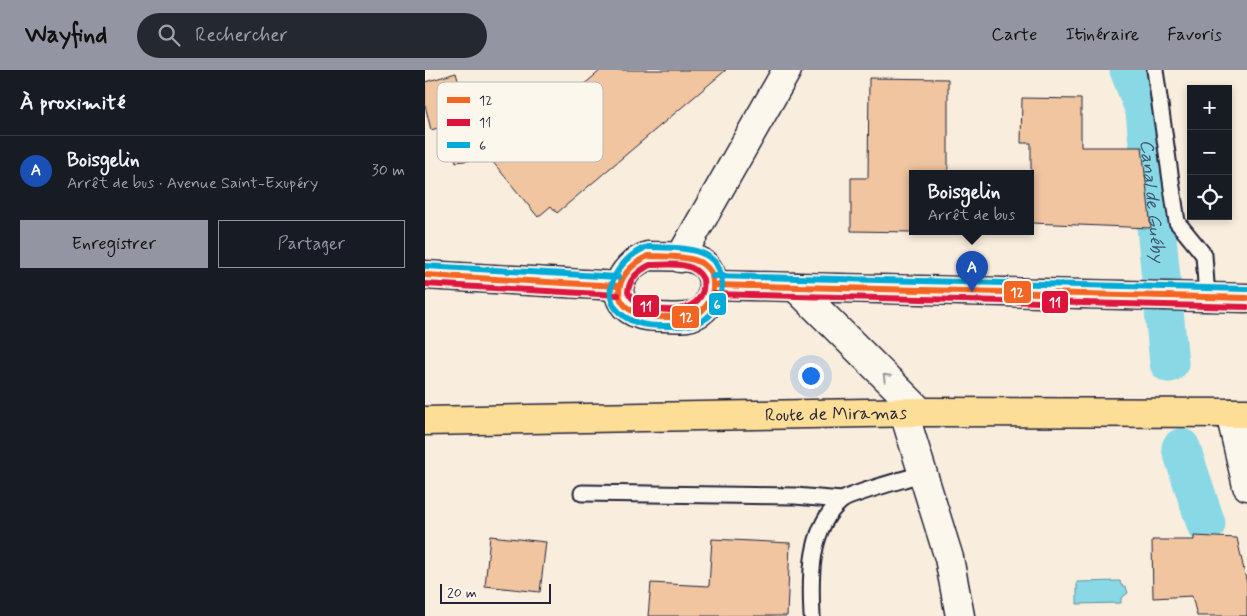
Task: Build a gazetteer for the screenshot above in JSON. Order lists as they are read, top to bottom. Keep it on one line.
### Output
{"streets":{"main road":["Route de Miramas"]},"water":["Canal de Guéby"],"lines":["transit line 6","transit line 12","transit line 11"],"legend":["12","11","6"],"scale_bar":"20 m","page":{"header":"Wayfind","search":"Rechercher","nav":["Carte","Itinéraire","Favoris"],"heading":"À proximité","map_buttons":["+","−"],"list":[{"mark":"A","name":"Boisgelin","note":"Arrêt de bus · Avenue Saint-Exupéry","value":"30 m"}],"popup":["Boisgelin","Arrêt de bus"],"buttons":["Enregistrer","Partager"],"pins":"A","scale":"20 m"}}
